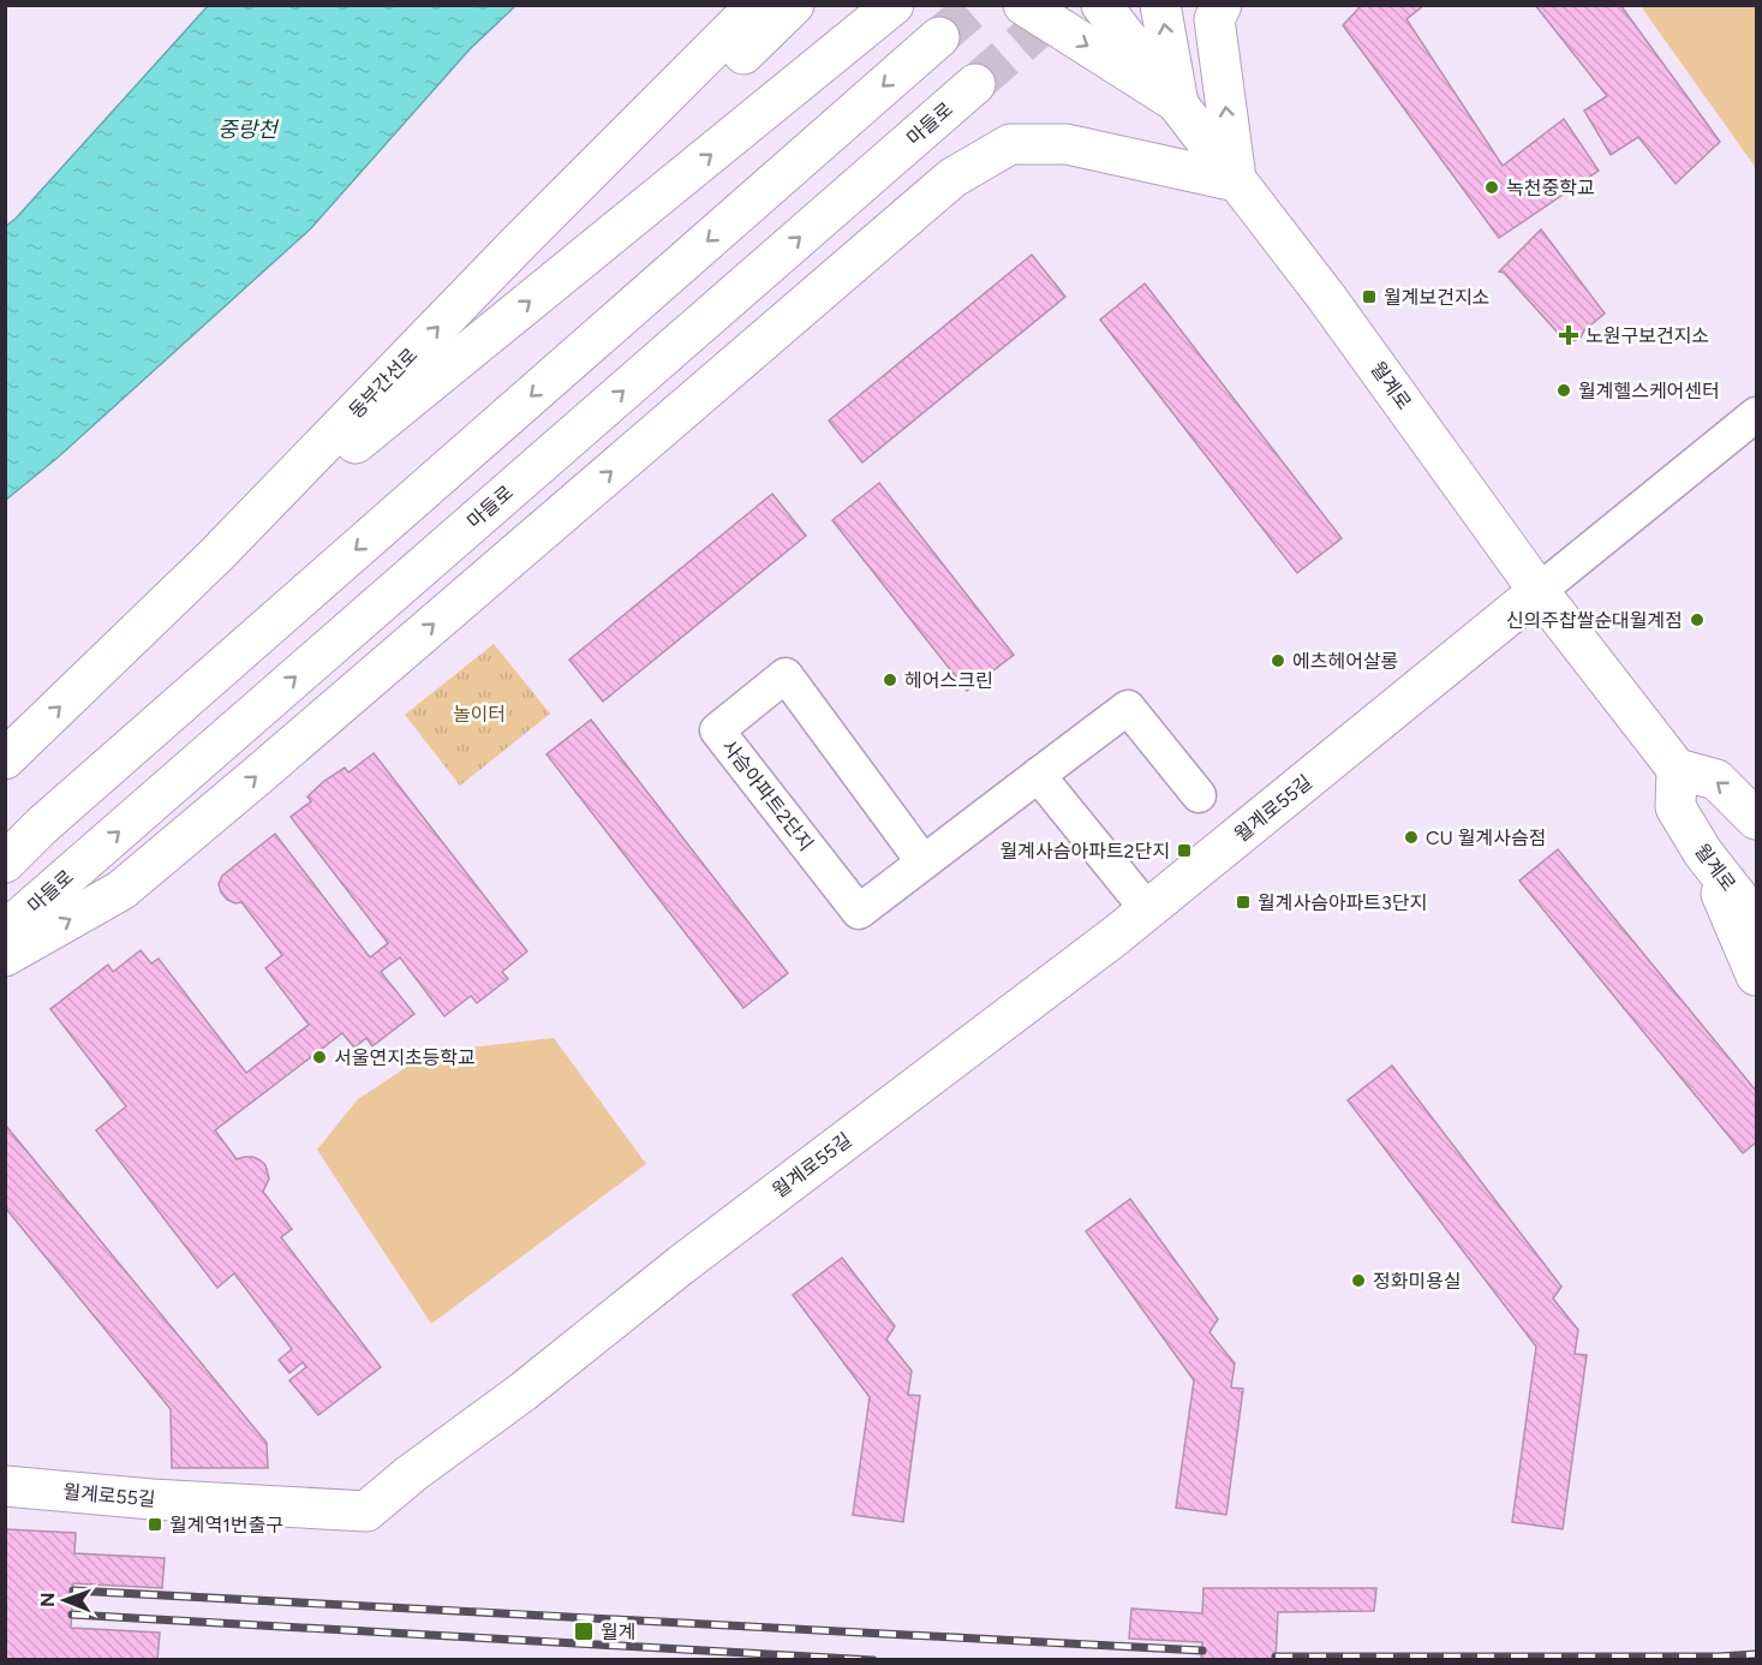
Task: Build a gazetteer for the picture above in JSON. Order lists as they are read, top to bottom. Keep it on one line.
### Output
{"streets":{"main road":["마들로","동부간선로","월계로","월계로55길"],"street":["사슴아파트2단지"]},"crossings":[["월계로","월계로55길"]],"water":["중랑천"],"parks":["놀이터"],"places":{"other":["녹천중학교","월계헬스케어센터","신의주찹쌀순대월계점","에츠헤어살롱","헤어스크린","CU 월계사슴점","서울연지초등학교","정화미용실"],"transit":["월계보건지소","월계사슴아파트2단지","월계사슴아파트3단지","월계역1번출구","월계"],"health":["노원구보건지소"]},"north":"left"}
